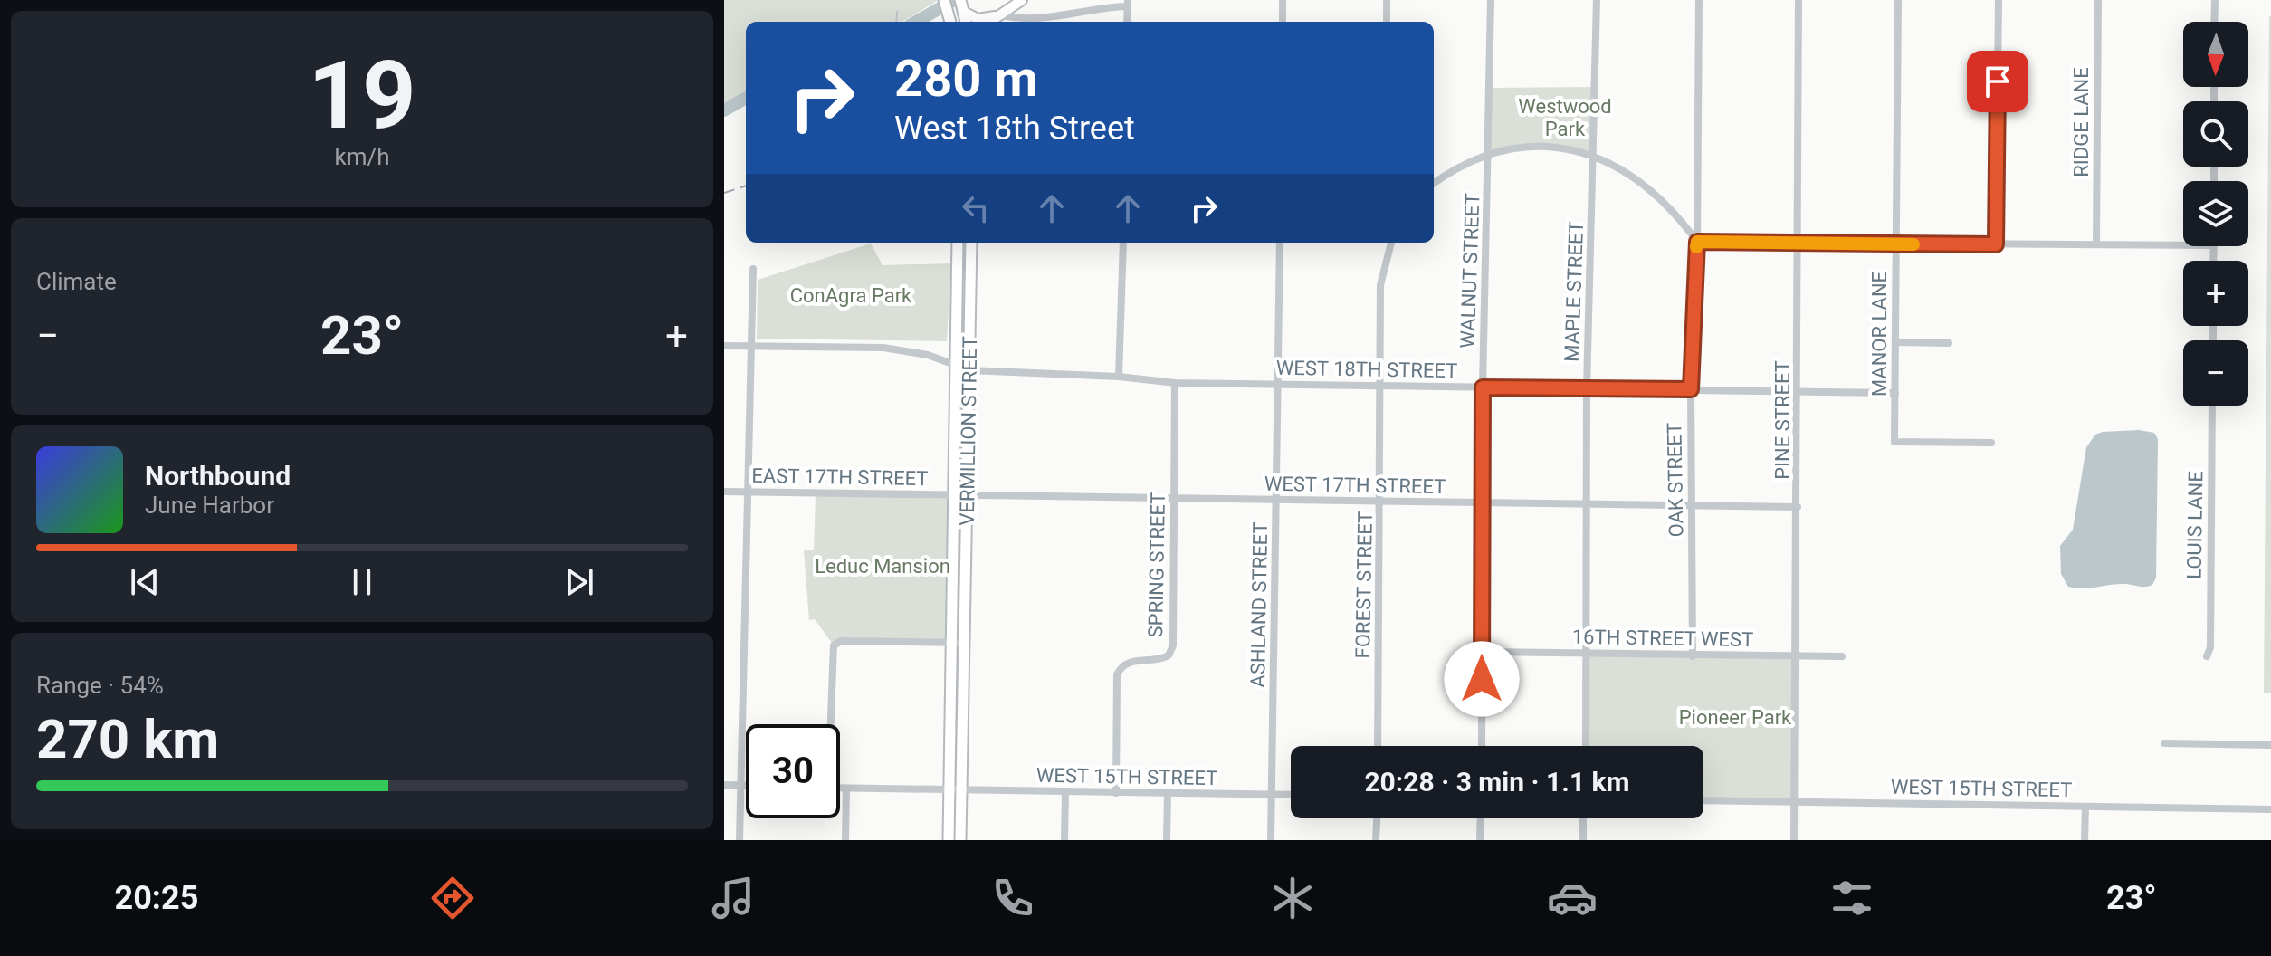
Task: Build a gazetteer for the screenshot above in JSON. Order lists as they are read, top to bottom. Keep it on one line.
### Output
{"streets":{"highway":["VERMILLION STREET"],"street":["RIDGE LANE","WALNUT STREET","MAPLE STREET","MANOR LANE","WEST 18TH STREET","PINE STREET","EAST 17TH STREET","OAK STREET","WEST 17TH STREET","LOUIS LANE","SPRING STREET","FOREST STREET","ASHLAND STREET","16TH STREET WEST","WEST 15TH STREET"]},"crossings":[["WALNUT STREET","WEST 18TH STREET"],["WALNUT STREET","WEST 17TH STREET"],["WALNUT STREET","16TH STREET WEST"],["MAPLE STREET","WEST 18TH STREET"],["MAPLE STREET","WEST 17TH STREET"],["MAPLE STREET","16TH STREET WEST"],["MANOR LANE","WEST 18TH STREET"],["WEST 18TH STREET","PINE STREET"],["WEST 18TH STREET","VERMILLION STREET"],["WEST 18TH STREET","OAK STREET"],["WEST 18TH STREET","SPRING STREET"],["WEST 18TH STREET","FOREST STREET"],["WEST 18TH STREET","ASHLAND STREET"],["PINE STREET","WEST 17TH STREET"],["PINE STREET","16TH STREET WEST"],["PINE STREET","WEST 15TH STREET"],["VERMILLION STREET","EAST 17TH STREET"],["VERMILLION STREET","WEST 17TH STREET"],["VERMILLION STREET","WEST 15TH STREET"],["EAST 17TH STREET","WEST 17TH STREET"],["OAK STREET","WEST 17TH STREET"],["OAK STREET","16TH STREET WEST"],["WEST 17TH STREET","SPRING STREET"],["WEST 17TH STREET","FOREST STREET"],["WEST 17TH STREET","ASHLAND STREET"],["SPRING STREET","WEST 15TH STREET"],["ASHLAND STREET","WEST 15TH STREET"]],"parks":["Westwood Park","ConAgra Park","Leduc Mansion","Pioneer Park"],"north":"bottom","page":{"tile":[["19","km/h"],"Climate",["Range · 54%","270 km"]],"map_buttons":["+","−"],"turn":["280 m","West 18th Street"],"heat":["−","23°","+"],"song":["Northbound","June Harbor"],"limit":"30","trip":"20:28 · 3 min · 1.1 km","tabs":["20:25","23°"]}}
